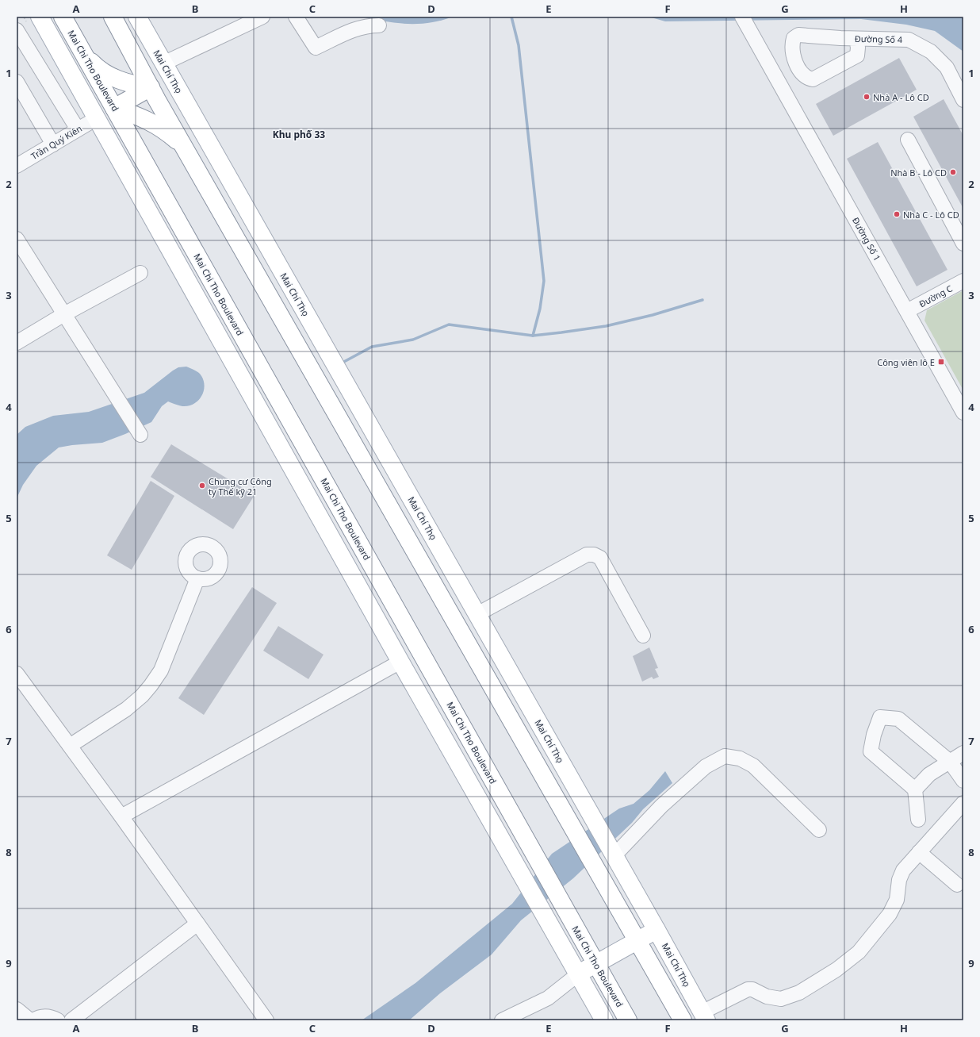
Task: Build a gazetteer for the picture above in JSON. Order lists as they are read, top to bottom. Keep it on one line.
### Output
{"streets":{"main road":["Mai Chi Tho Boulevard","Mai Chí Thọ"],"street":["Đường Số 4","Trần Quý Kiên","Đường Số 1","Đường C"]},"crossings":[["Đường Số 1","Đường C"]],"districts":["Khu phố 33"],"places":{"other":["Nhà A - Lô CD","Nhà B - Lô CD","Nhà C - Lô CD","Chung cư Công ty Thế kỹ 21"],"transit":["Công viên lô E"]},"grid":{"columns":["A","B","C","D","E","F","G","H"],"rows":["1","2","3","4","5","6","7","8","9"]}}
